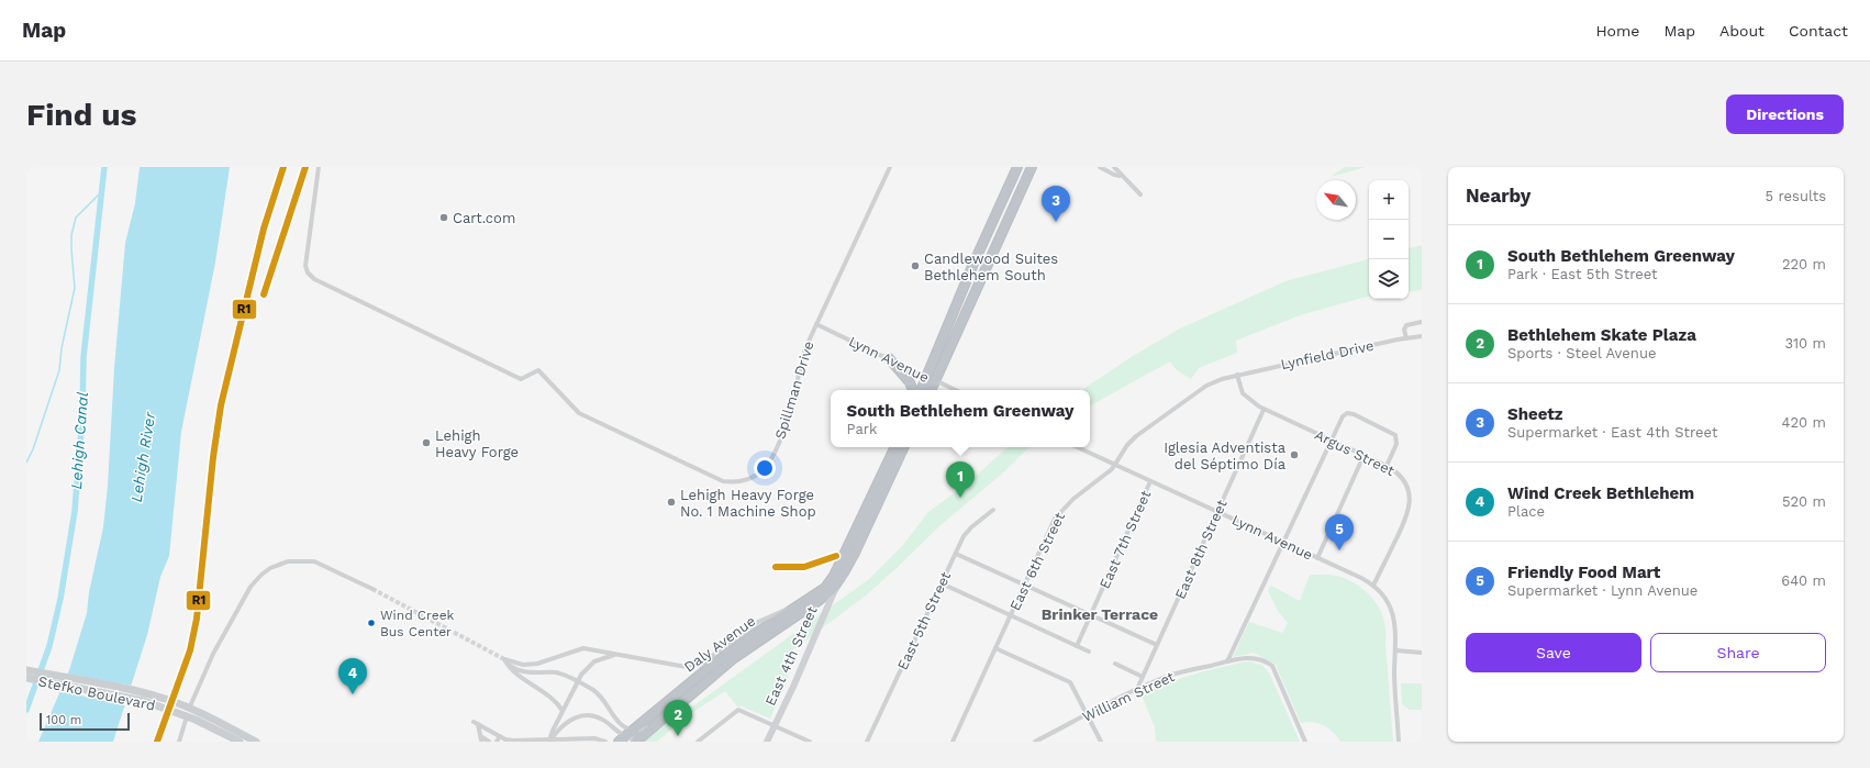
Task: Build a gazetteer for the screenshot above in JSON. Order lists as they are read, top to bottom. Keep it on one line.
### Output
{"streets":{"highway":["Daly Avenue","East 4th Street"],"main road":["Stefko Boulevard"],"street":["Lynfield Drive","Lynn Avenue","Spillman Drive","Argus Street","East 7th Street","East 8th Street","East 6th Street","East 5th Street","William Street"]},"crossings":[["Lynfield Drive","Argus Street"],["Lynfield Drive","East 6th Street"],["Lynn Avenue","Spillman Drive"],["Lynn Avenue","Argus Street"],["Lynn Avenue","East 7th Street"],["Lynn Avenue","East 8th Street"],["Lynn Avenue","East 6th Street"],["Argus Street","East 8th Street"],["Argus Street","East 6th Street"],["East 8th Street","William Street"],["Daly Avenue","East 4th Street"]],"districts":["Brinker Terrace"],"water":["Lehigh Canal","Lehigh River"],"places":["Cart.com","Candlewood Suites Bethlehem South","Lehigh Heavy Forge","Iglesia Adventista del Séptimo Día","Lehigh Heavy Forge No. 1 Machine Shop","Wind Creek Bus Center"],"lines":["transit line R1"],"scale_bar":"100 m","north":"top left","page":{"header":"Map","nav":["Home","Map","About","Contact"],"buttons":["Directions",["Save","Share"]],"title":"Find us","heading":["Nearby","5 results"],"map_buttons":["+","−"],"pins":["3","1","5","4","2"],"list":[{"mark":"1","name":"South Bethlehem Greenway","note":"Park · East 5th Street","value":"220 m"},{"mark":"2","name":"Bethlehem Skate Plaza","note":"Sports · Steel Avenue","value":"310 m"},{"mark":"3","name":"Sheetz","note":"Supermarket · East 4th Street","value":"420 m"},{"mark":"4","name":"Wind Creek Bethlehem","note":"Place","value":"520 m"},{"mark":"5","name":"Friendly Food Mart","note":"Supermarket · Lynn Avenue","value":"640 m"}],"popup":["South Bethlehem Greenway","Park"],"scale":"100 m"}}
